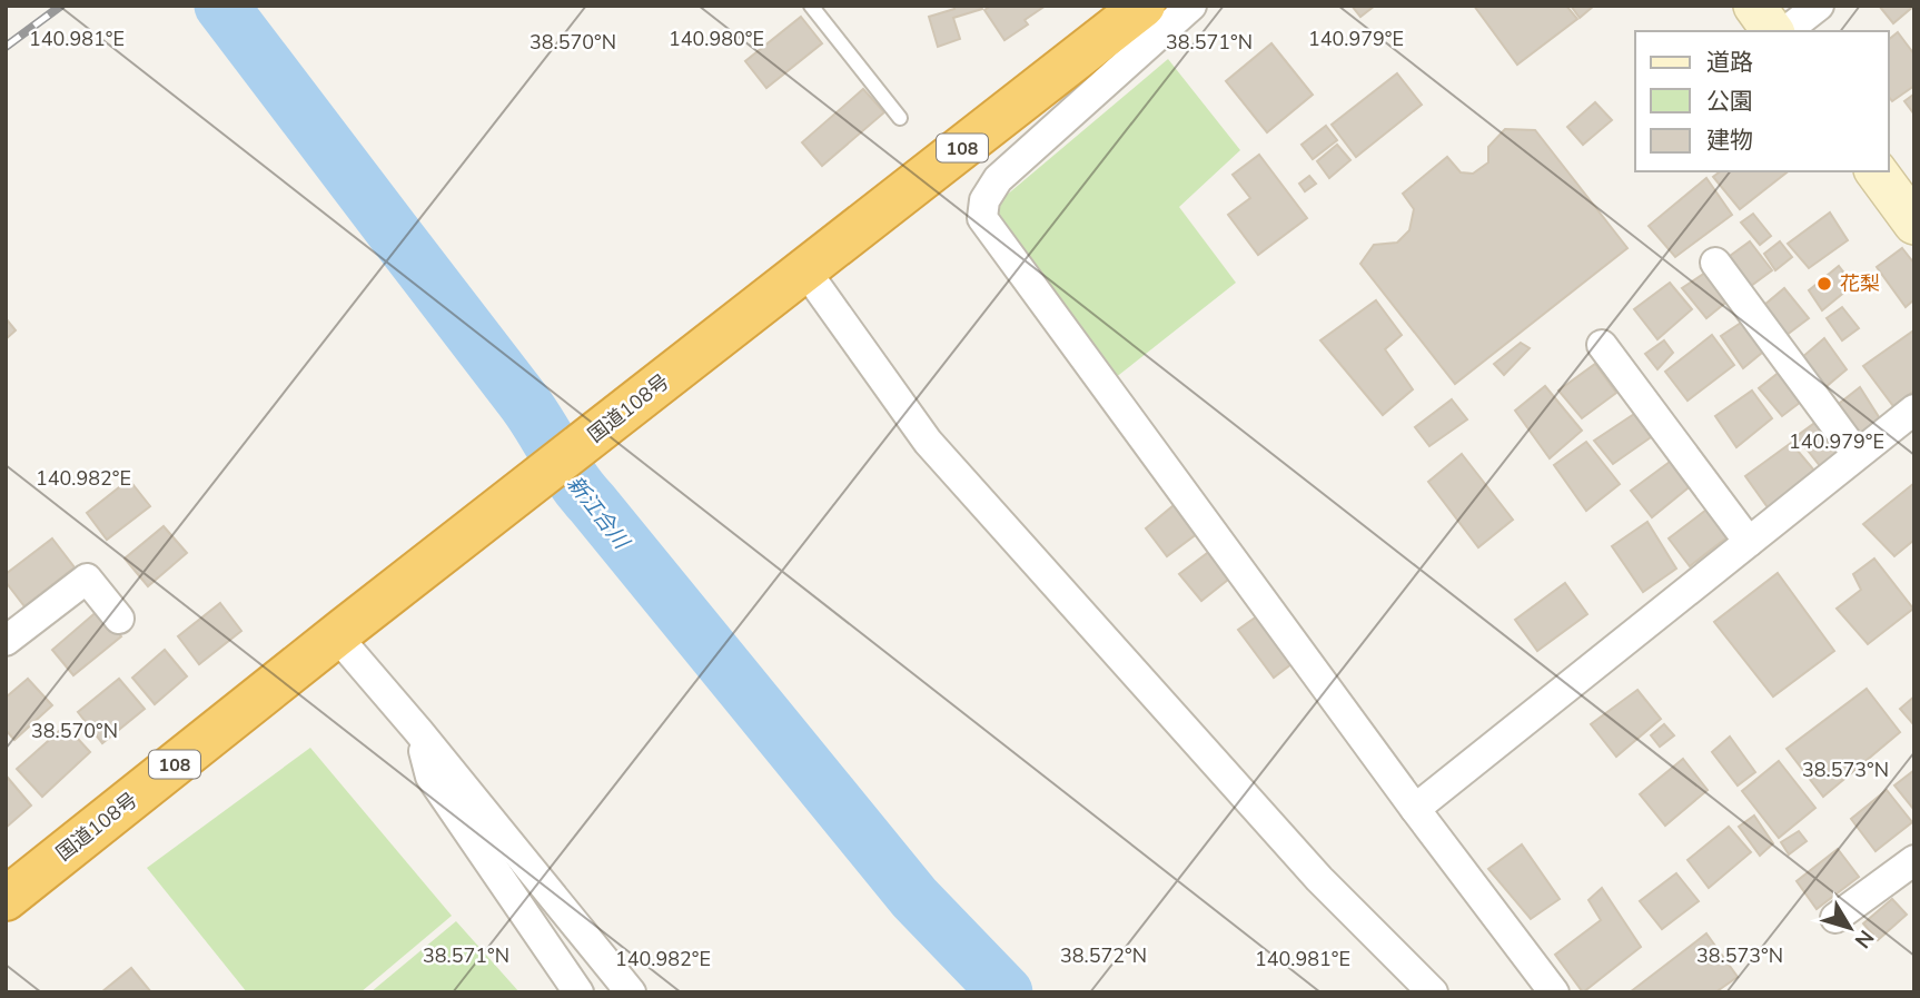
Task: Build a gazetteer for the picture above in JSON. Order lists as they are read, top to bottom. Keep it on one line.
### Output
{"streets":{"highway":["108","国道108号"]},"water":["新江合川"],"places":["花梨"],"legend":["道路","公園","建物"],"north":"bottom right","coordinates":["140.981°E","140.980°E","140.979°E","38.570°N","38.571°N","140.982°E","38.573°N","38.572°N"]}
